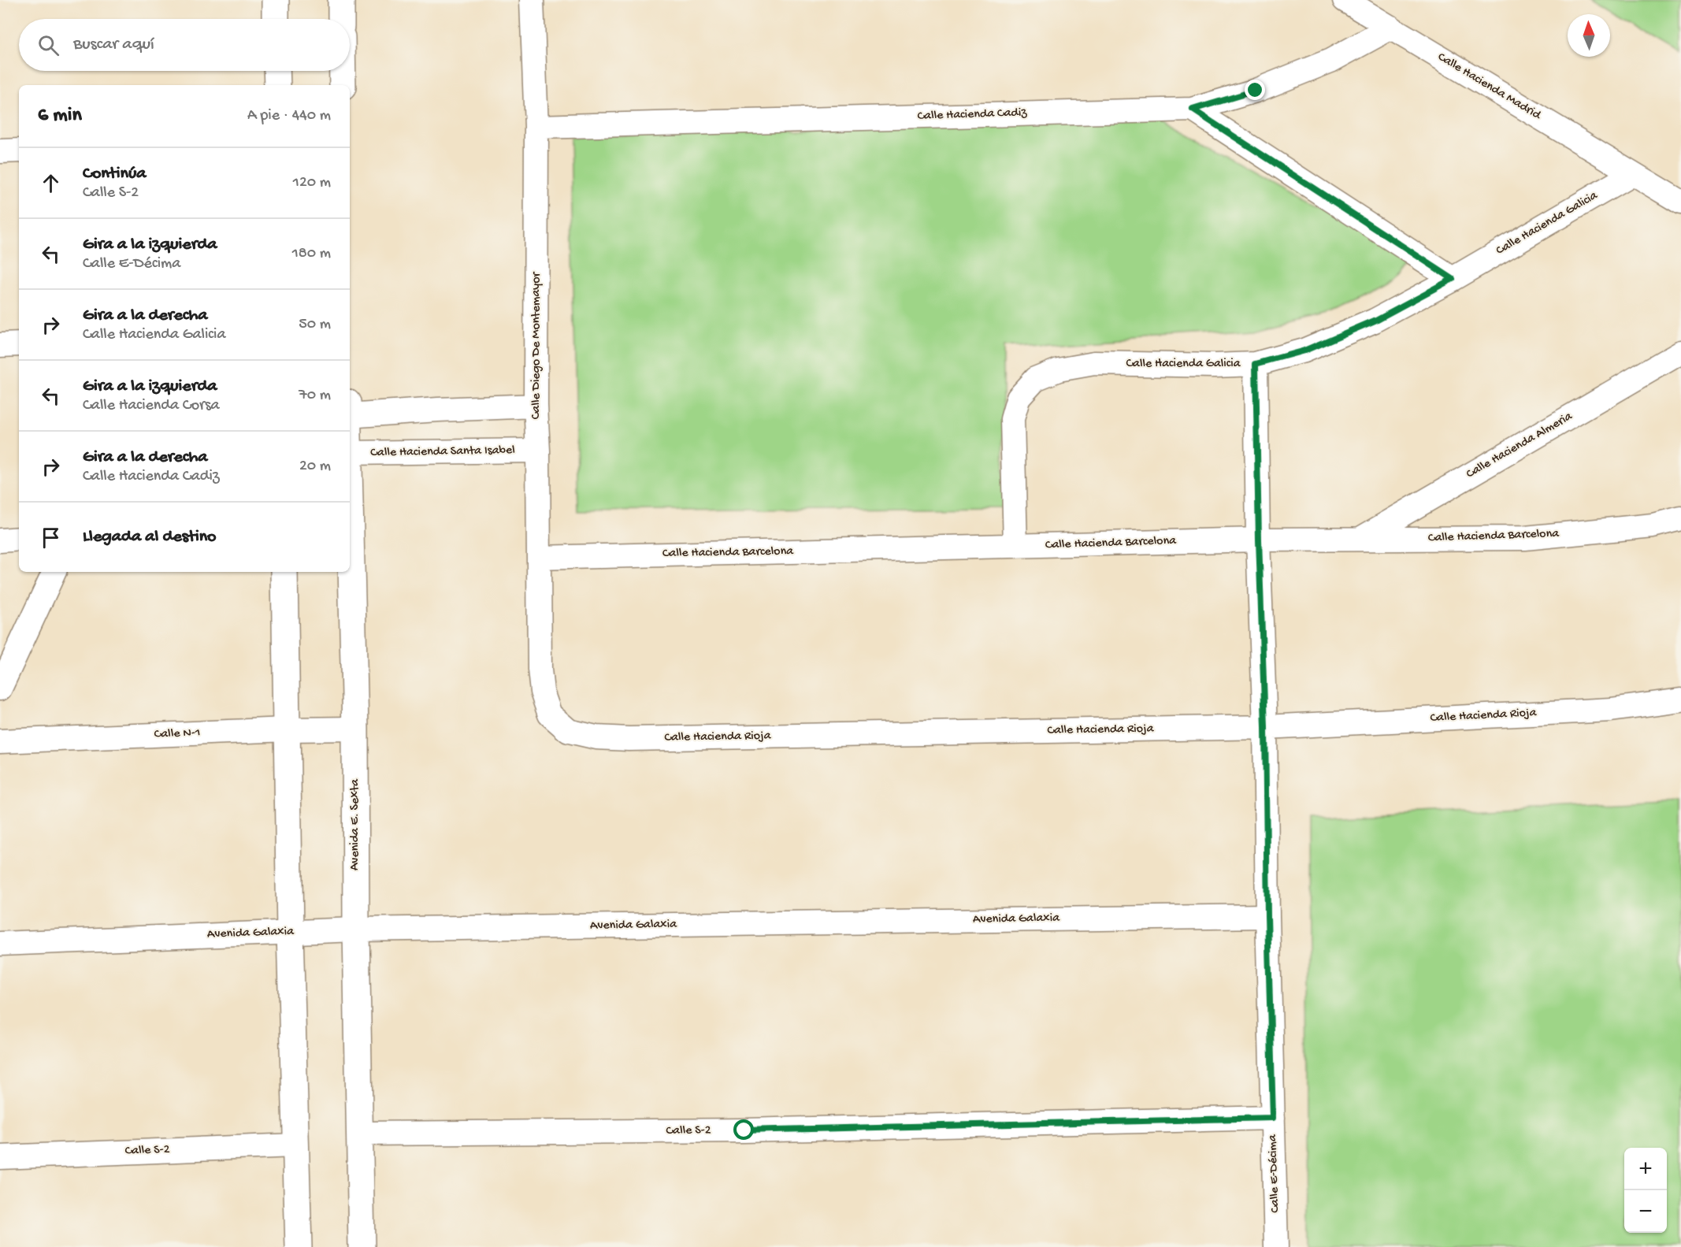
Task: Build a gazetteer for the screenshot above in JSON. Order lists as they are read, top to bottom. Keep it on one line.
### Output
{"streets":{"street":["Calle Hacienda Madrid","Calle Hacienda Cadiz","Calle Hacienda Galicia","Calle Diego De Montemayor","Calle Hacienda Almeria","Calle Hacienda Santa Isabel","Calle Hacienda Barcelona","Calle Hacienda Rioja","Calle N-1","Avenida E. Sexta","Avenida Galaxia","Calle S-2","Calle E-Décima"]},"crossings":[["Calle Hacienda Madrid","Calle Hacienda Cadiz"],["Calle Hacienda Madrid","Calle Hacienda Galicia"],["Calle Hacienda Cadiz","Calle Diego De Montemayor"],["Calle Hacienda Galicia","Calle Hacienda Barcelona"],["Calle Hacienda Galicia","Calle E-Décima"],["Calle Diego De Montemayor","Calle Hacienda Santa Isabel"],["Calle Diego De Montemayor","Calle Hacienda Barcelona"],["Calle Diego De Montemayor","Calle Hacienda Rioja"],["Calle Hacienda Almeria","Calle Hacienda Barcelona"],["Calle Hacienda Barcelona","Calle E-Décima"],["Calle Hacienda Rioja","Calle E-Décima"],["Calle N-1","Avenida E. Sexta"],["Avenida E. Sexta","Avenida Galaxia"],["Avenida E. Sexta","Calle S-2"],["Avenida Galaxia","Calle E-Décima"],["Calle S-2","Calle E-Décima"]],"north":"top","page":{"search":"Buscar aquí","heading":["6 min","A pie · 440 m"],"list":[["Continúa","Calle S-2","120 m"],["Gira a la izquierda","Calle E-Décima","180 m"],["Gira a la derecha","Calle Hacienda Galicia","50 m"],["Gira a la izquierda","Calle Hacienda Corsa","70 m"],["Gira a la derecha","Calle Hacienda Cadiz","20 m"],"Llegada al destino"],"map_buttons":["+","−"]}}
